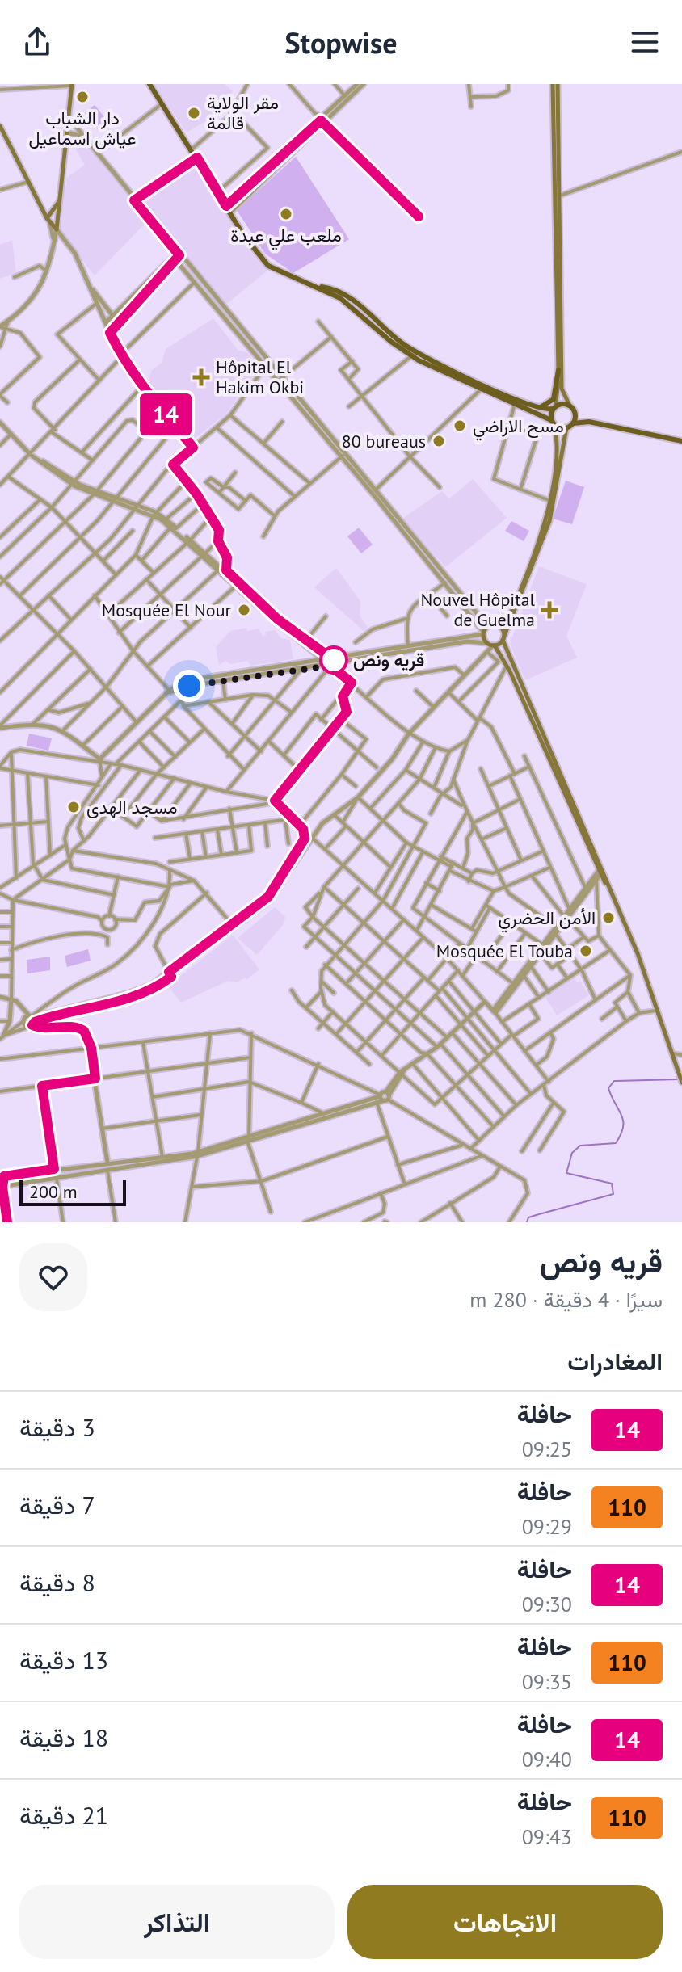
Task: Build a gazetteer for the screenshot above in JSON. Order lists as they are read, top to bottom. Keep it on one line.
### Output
{"places":{"other":["دار الشباب عياش اسماعيل","مقر الولاية قالمة","ملعب علي عبدة","مسح الاراضي","80 bureaus","Mosquée El Nour","قريه ونص","مسجد الهدى","الأمن الحضري","Mosquée El Touba"],"health":["Hôpital El Hakim Okbi","Nouvel Hôpital de Guelma"]},"lines":["bus line 14"],"scale_bar":"200 m","page":{"header":"Stopwise","on_map":"14","scale":"200 m","heading":[["قريه ونص","سيرًا · 4 دقيقة · 280 m"],"المغادرات"],"list":[{"mark":"14","name":"حافلة","note":"09:25","value":"3 دقيقة"},{"mark":"110","name":"حافلة","note":"09:29","value":"7 دقيقة"},{"mark":"14","name":"حافلة","note":"09:30","value":"8 دقيقة"},{"mark":"110","name":"حافلة","note":"09:35","value":"13 دقيقة"},{"mark":"14","name":"حافلة","note":"09:40","value":"18 دقيقة"},{"mark":"110","name":"حافلة","note":"09:43","value":"21 دقيقة"}],"buttons":["الاتجاهات","التذاكر"]}}
